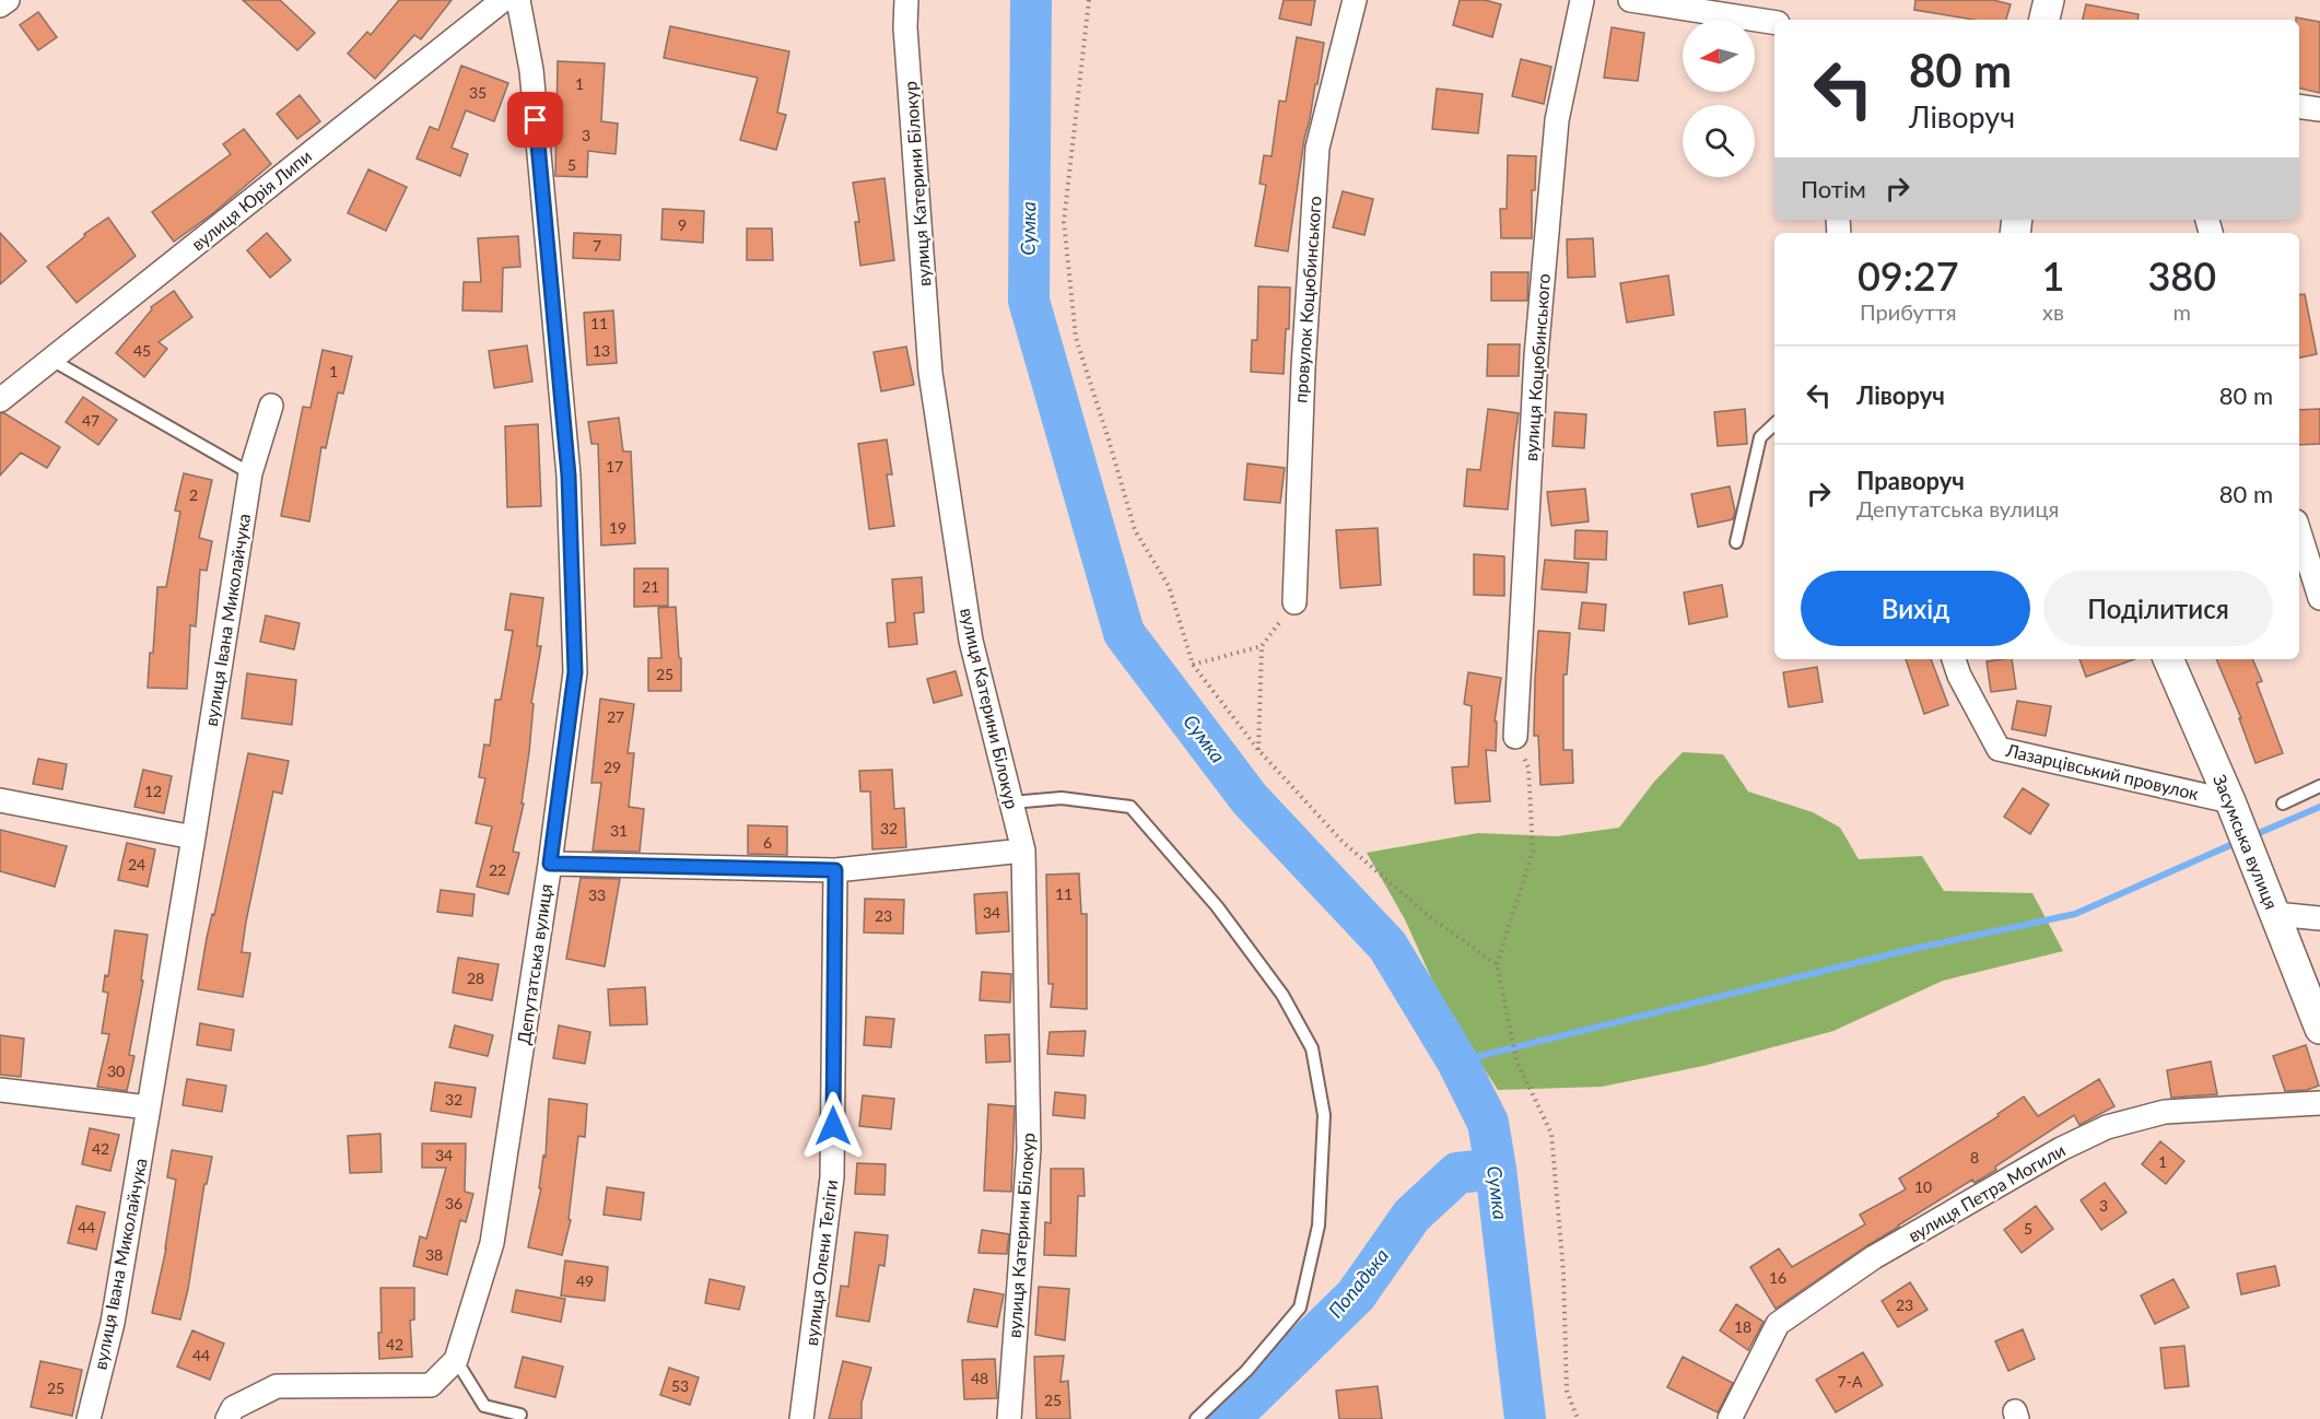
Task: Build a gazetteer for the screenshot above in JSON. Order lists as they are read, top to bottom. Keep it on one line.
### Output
{"streets":{"street":["вулиця Катерини Білокур","вулиця Юрія Липи","провулок Коцюбинського","вулиця Коцюбинського","вулиця Івана Миколайчука","Лазарцівський провулок","Засумська вулиця","Депутатська вулиця","вулиця Петра Могили","вулиця Олени Теліги"]},"crossings":[["Лазарцівський провулок","Засумська вулиця"]],"water":["Сумка","Попадька"],"house_numbers":["1","35","3","5","9","7","11","45","13","1","47","17","2","19","21","25","27","29","12","32","31","6","24","22","11","33","34","23","28","30","32","42","34","8","1","10","36","3","44","5","38","16","49","23","18","42","44","48","7-А","53","25","25"],"north":"left","page":{"turn":["80 m","Ліворуч"],"then":"Потім","eta":["09:27","Прибуття","1","хв","380","m"],"list":[{"name":"Ліворуч","value":"80 m"},{"name":"Праворуч","note":"Депутатська вулиця","value":"80 m"}],"buttons":["Вихід","Поділитися"]}}
